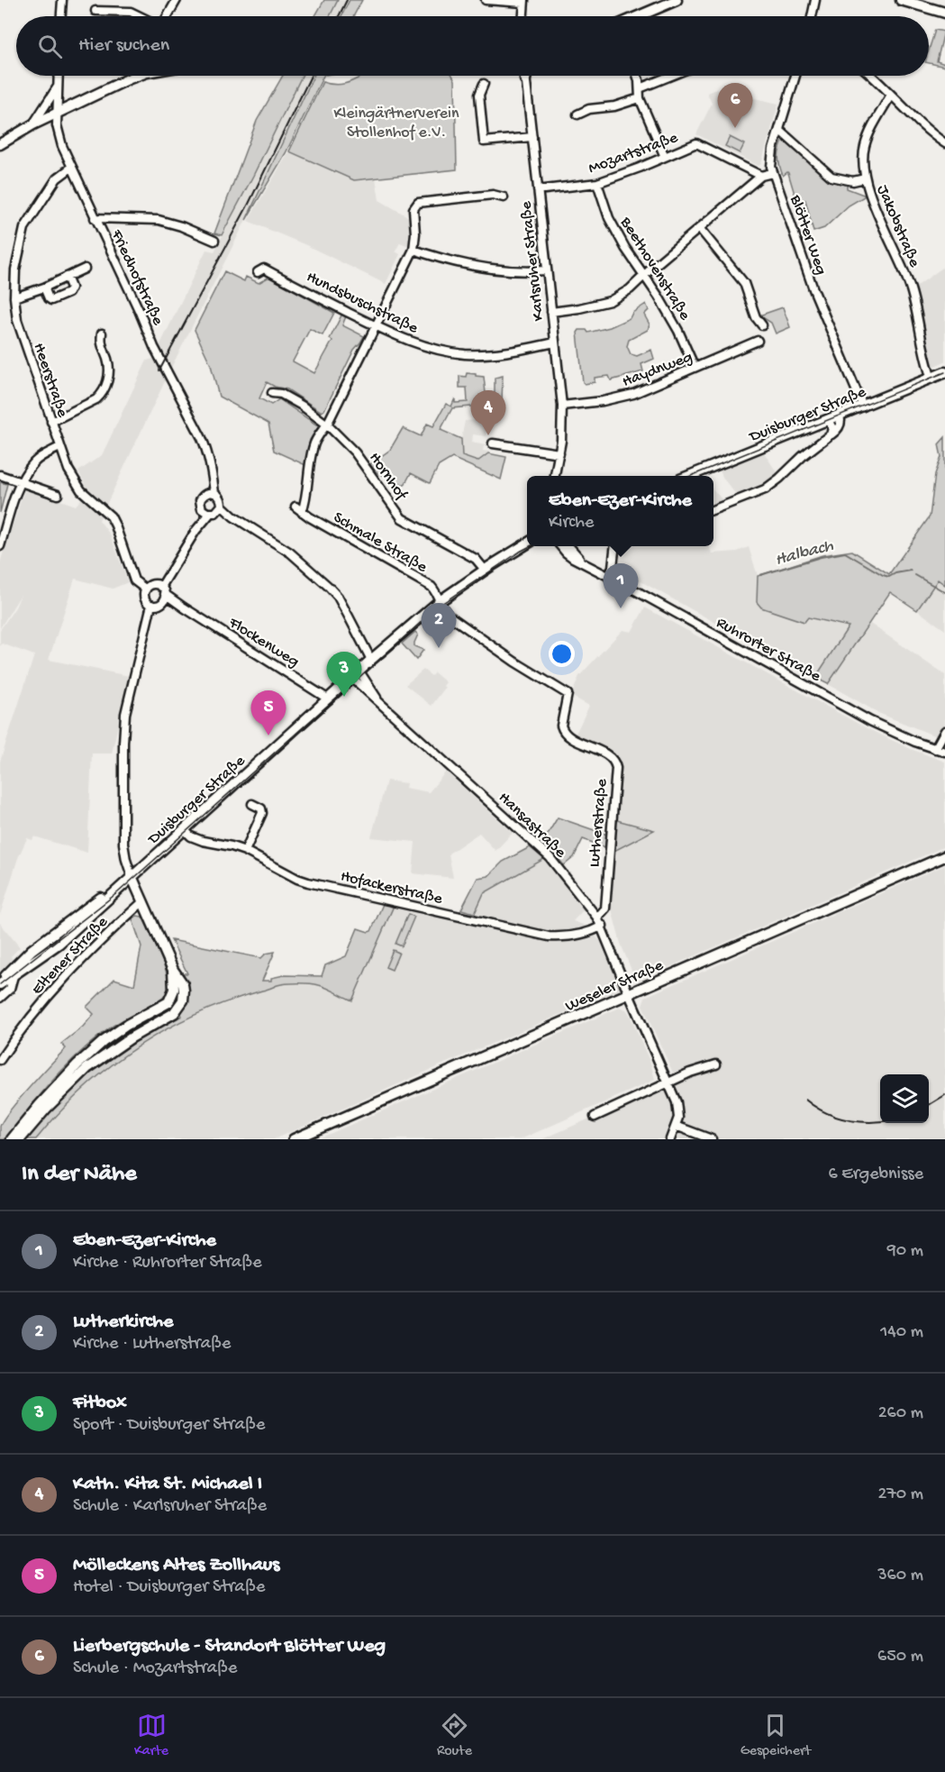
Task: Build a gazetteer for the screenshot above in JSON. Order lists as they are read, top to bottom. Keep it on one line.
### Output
{"streets":{"main road":["Duisburger Straße","Weseler Straße"],"street":["Mozartstraße","Jakobstraße","Blötter Weg","Karlsruher Straße","Beethovenstraße","Friedhofstraße","Hundsbuschstraße","Haydnweg","Heerstraße","Hornhof","Schmale Straße","Flockenweg","Ruhrorter Straße","Lutherstraße","Hansastraße","Hofackerstraße","Eltener Straße"]},"crossings":[["Mozartstraße","Karlsruher Straße"],["Mozartstraße","Beethovenstraße"],["Jakobstraße","Blötter Weg"],["Jakobstraße","Duisburger Straße"],["Blötter Weg","Duisburger Straße"],["Karlsruher Straße","Hundsbuschstraße"],["Karlsruher Straße","Haydnweg"],["Beethovenstraße","Haydnweg"],["Friedhofstraße","Heerstraße"],["Hundsbuschstraße","Schmale Straße"],["Heerstraße","Flockenweg"],["Duisburger Straße","Hornhof"],["Duisburger Straße","Schmale Straße"],["Duisburger Straße","Flockenweg"],["Duisburger Straße","Lutherstraße"],["Duisburger Straße","Hansastraße"],["Duisburger Straße","Hofackerstraße"],["Hornhof","Schmale Straße"],["Schmale Straße","Lutherstraße"],["Lutherstraße","Hansastraße"],["Hansastraße","Hofackerstraße"],["Hansastraße","Weseler Straße"]],"water":["Halbach"],"parks":["Kleingärtnerverein Stollenhof e.V."],"page":{"search":"Hier suchen","pins":["6","4","1","2","3","5"],"popup":["Eben-Ezer-Kirche","Kirche"],"heading":["In der Nähe","6 Ergebnisse"],"list":[{"mark":"1","name":"Eben-Ezer-Kirche","note":"Kirche · Ruhrorter Straße","value":"90 m"},{"mark":"2","name":"Lutherkirche","note":"Kirche · Lutherstraße","value":"140 m"},{"mark":"3","name":"Fitbox","note":"Sport · Duisburger Straße","value":"260 m"},{"mark":"4","name":"Kath. Kita St. Michael I","note":"Schule · Karlsruher Straße","value":"270 m"},{"mark":"5","name":"Mölleckens Altes Zollhaus","note":"Hotel · Duisburger Straße","value":"360 m"},{"mark":"6","name":"Lierbergschule - Standort Blötter Weg","note":"Schule · Mozartstraße","value":"650 m"}],"nav":["Karte","Route","Gespeichert"]}}
